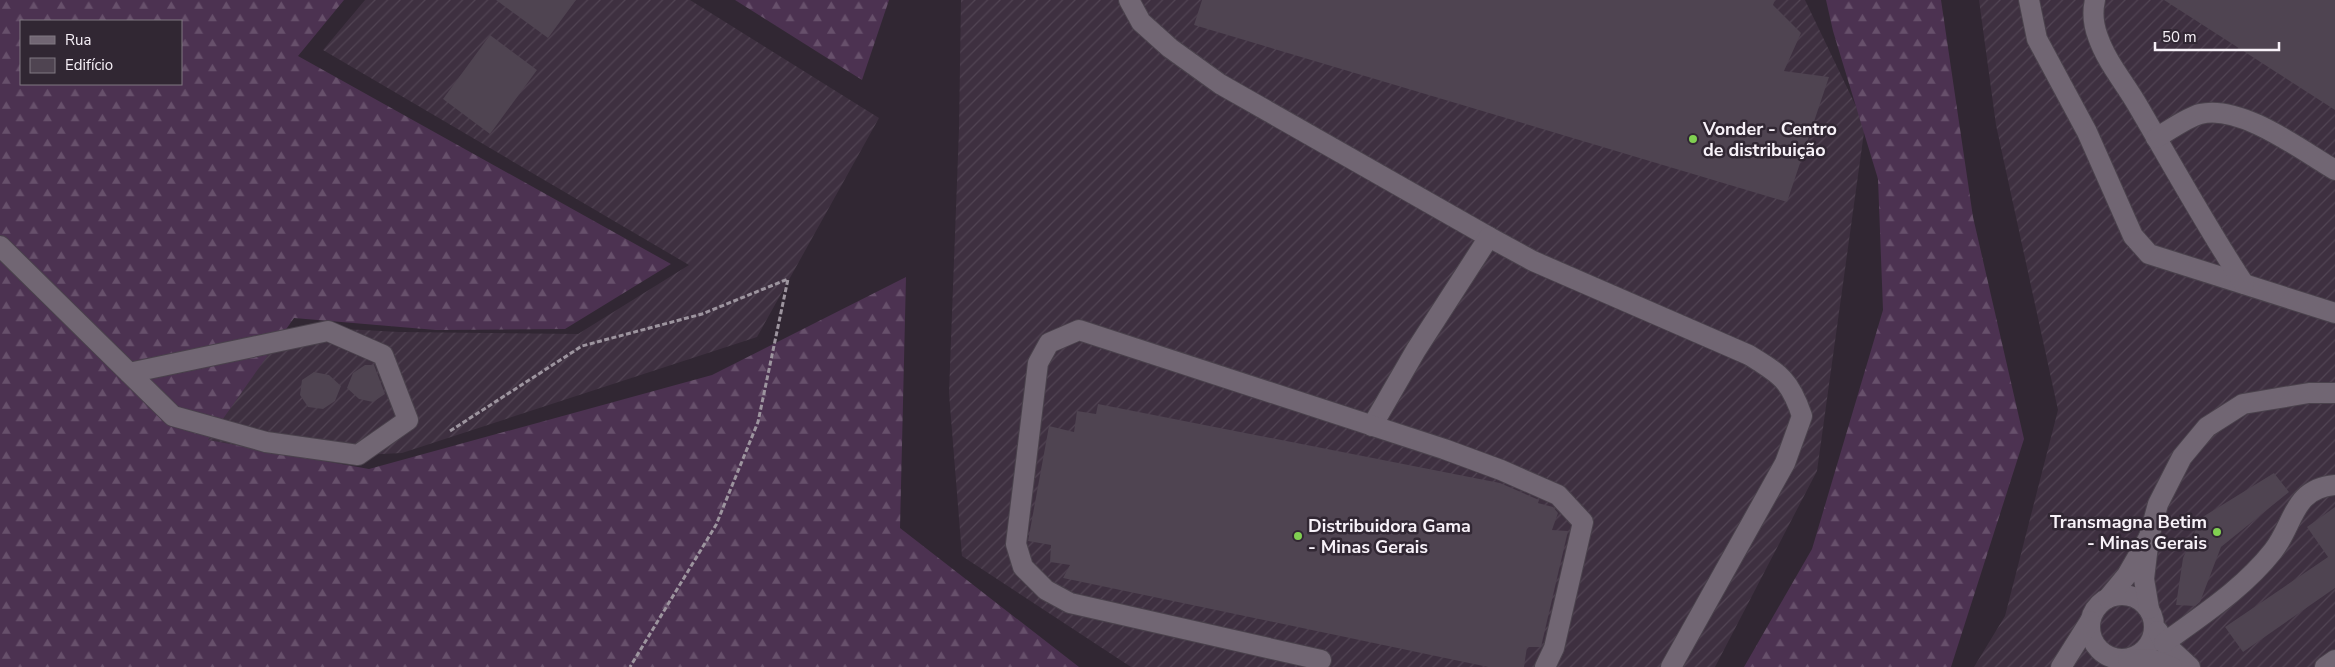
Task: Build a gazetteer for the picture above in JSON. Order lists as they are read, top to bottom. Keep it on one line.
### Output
{"places":["Vonder - Centro de distribuição","Transmagna Betim - Minas Gerais","Distribuidora Gama - Minas Gerais"],"legend":["Rua","Edifício"],"scale_bar":"50 m"}
